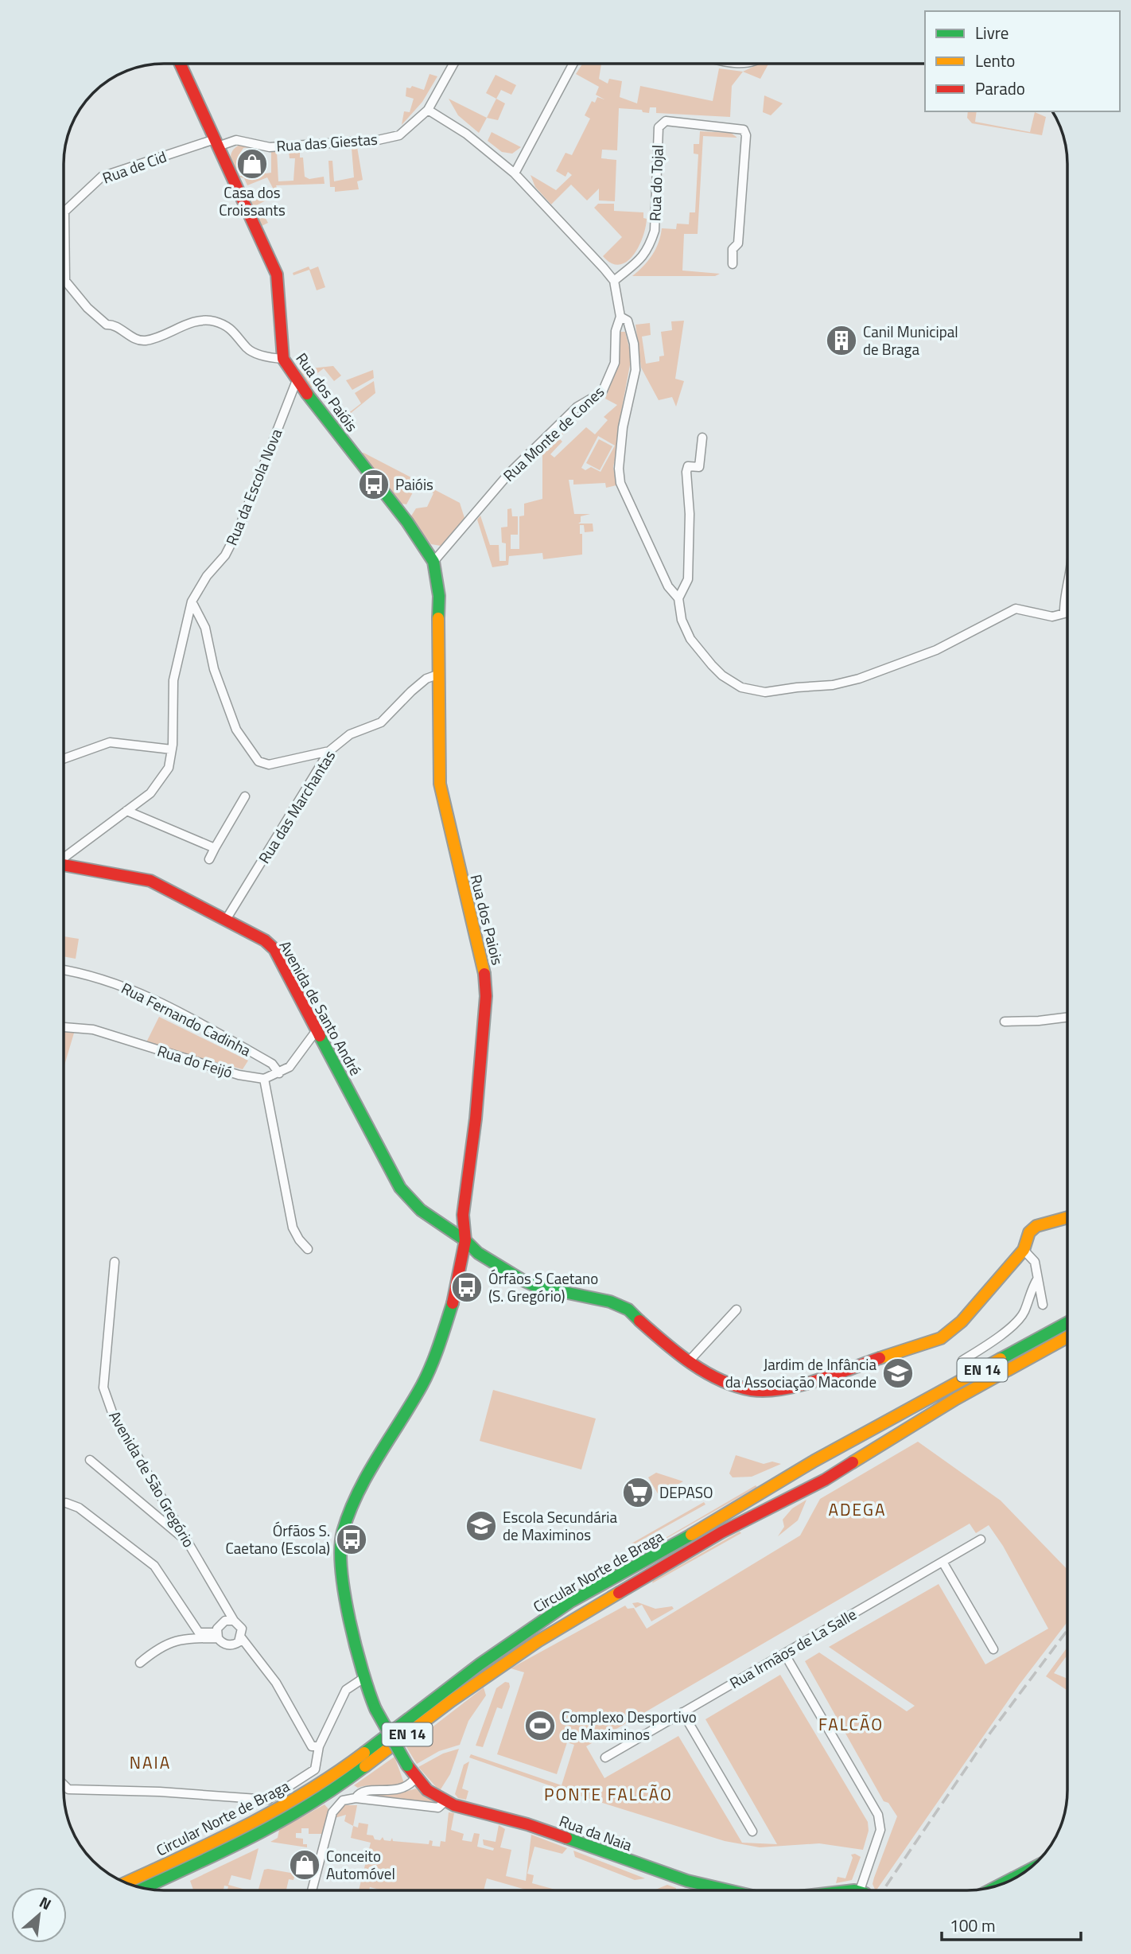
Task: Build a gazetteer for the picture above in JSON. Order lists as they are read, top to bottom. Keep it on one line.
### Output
{"streets":{"main road":["Rua dos Paióis","Rua dos Paiois","Avenida de Santo André","EN 14","Circular Norte de Braga","Rua da Naia"],"street":["Rua das Giestas","Rua de Cid","Rua do Tojal","Rua Monte de Cones","Rua da Escola Nova","Rua das Marchantas","Rua Fernando Cadinha","Rua do Feijó","Avenida de São Gregório","Rua Irmãos de La Salle"]},"crossings":[["Rua das Giestas","Rua de Cid"],["Rua das Giestas","Rua dos Paióis"],["Rua de Cid","Rua dos Paióis"],["Rua dos Paióis","Rua Monte de Cones"],["Rua dos Paióis","Rua da Escola Nova"],["Rua dos Paióis","Rua das Marchantas"],["Rua dos Paióis","Rua dos Paiois"],["Rua das Marchantas","Rua dos Paiois"],["Rua das Marchantas","Avenida de Santo André"],["Rua dos Paiois","Avenida de Santo André"],["Rua dos Paiois","Rua da Naia"],["Avenida de Santo André","Rua do Feijó"],["Rua Fernando Cadinha","Rua do Feijó"]],"districts":["ADEGA","FALCÃO","NAIA","PONTE FALCÃO"],"places":{"shop":["Casa dos Croissants","Conceito Automóvel"],"building":["Canil Municipal de Braga"],"bus stop":["Paióis","Órfãos S Caetano (S. Gregório)","Órfãos S. Caetano (Escola)"],"school or university":["Jardim de Infância da Associação Maconde","Escola Secundária de Maximinos"],"supermarket":["DEPASO"],"sports":["Complexo Desportivo de Maximinos"]},"legend":["Livre","Lento","Parado"],"scale_bar":"100 m","north":"top right"}
